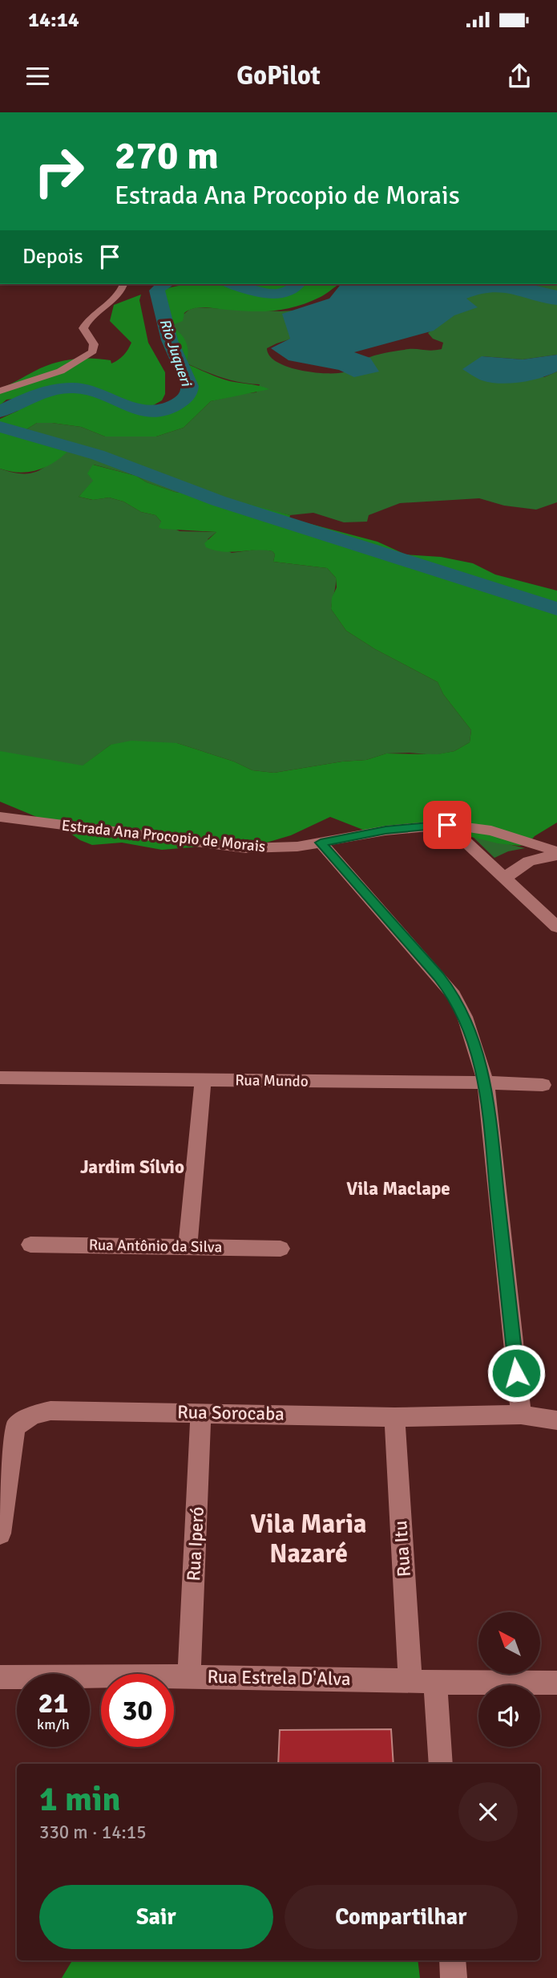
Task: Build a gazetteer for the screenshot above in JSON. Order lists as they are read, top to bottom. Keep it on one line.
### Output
{"streets":{"street":["Estrada Ana Procopio de Morais","Rua Mundo","Rua Antônio da Silva","Rua Sorocaba","Rua Iperó","Rua Itu","Rua Estrela D'Alva"]},"crossings":[["Rua Sorocaba","Rua Iperó"],["Rua Sorocaba","Rua Itu"],["Rua Iperó","Rua Estrela D'Alva"],["Rua Itu","Rua Estrela D'Alva"]],"districts":["Jardim Sílvio","Vila Maclape","Vila Maria Nazaré"],"water":["Rio Juqueri"],"north":"top left","page":{"status":"14:14","header":"GoPilot","turn":["270 m","Estrada Ana Procopio de Morais"],"then":"Depois","speed":"21 km/h","limit":"30","heading":["1 min","330 m · 14:15"],"buttons":["Sair","Compartilhar"]}}
